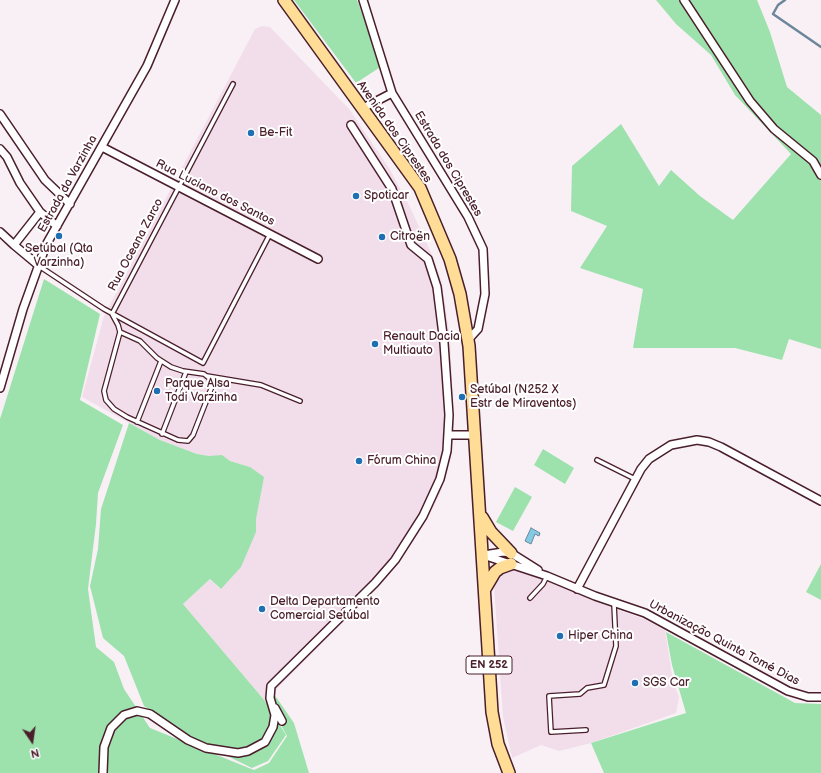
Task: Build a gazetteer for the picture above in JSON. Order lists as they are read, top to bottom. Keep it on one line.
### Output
{"streets":{"main road":["Avenida dos Ciprestes","EN 252"],"street":["Estrada dos Ciprestes","Estrada da Varzinha","Rua Luciano dos Santos","Urbanização Quinta Tomé Dias"],"lane":["Rua Oceana Zarco"]},"crossings":[["Avenida dos Ciprestes","Estrada dos Ciprestes"],["Avenida dos Ciprestes","EN 252"],["Estrada da Varzinha","Rua Luciano dos Santos"],["Rua Luciano dos Santos","Rua Oceana Zarco"]],"places":["Be-Fit","Spoticar","Setúbal (Qta Varzinha)","Citroën","Renault Dacia Multiauto","Parque Alsa Todi Varzinha","Setúbal (N252 X Estr de Miraventos)","Fórum China","Delta Departamento Comercial Setúbal","Hiper China","SGS Car"],"north":"bottom"}
